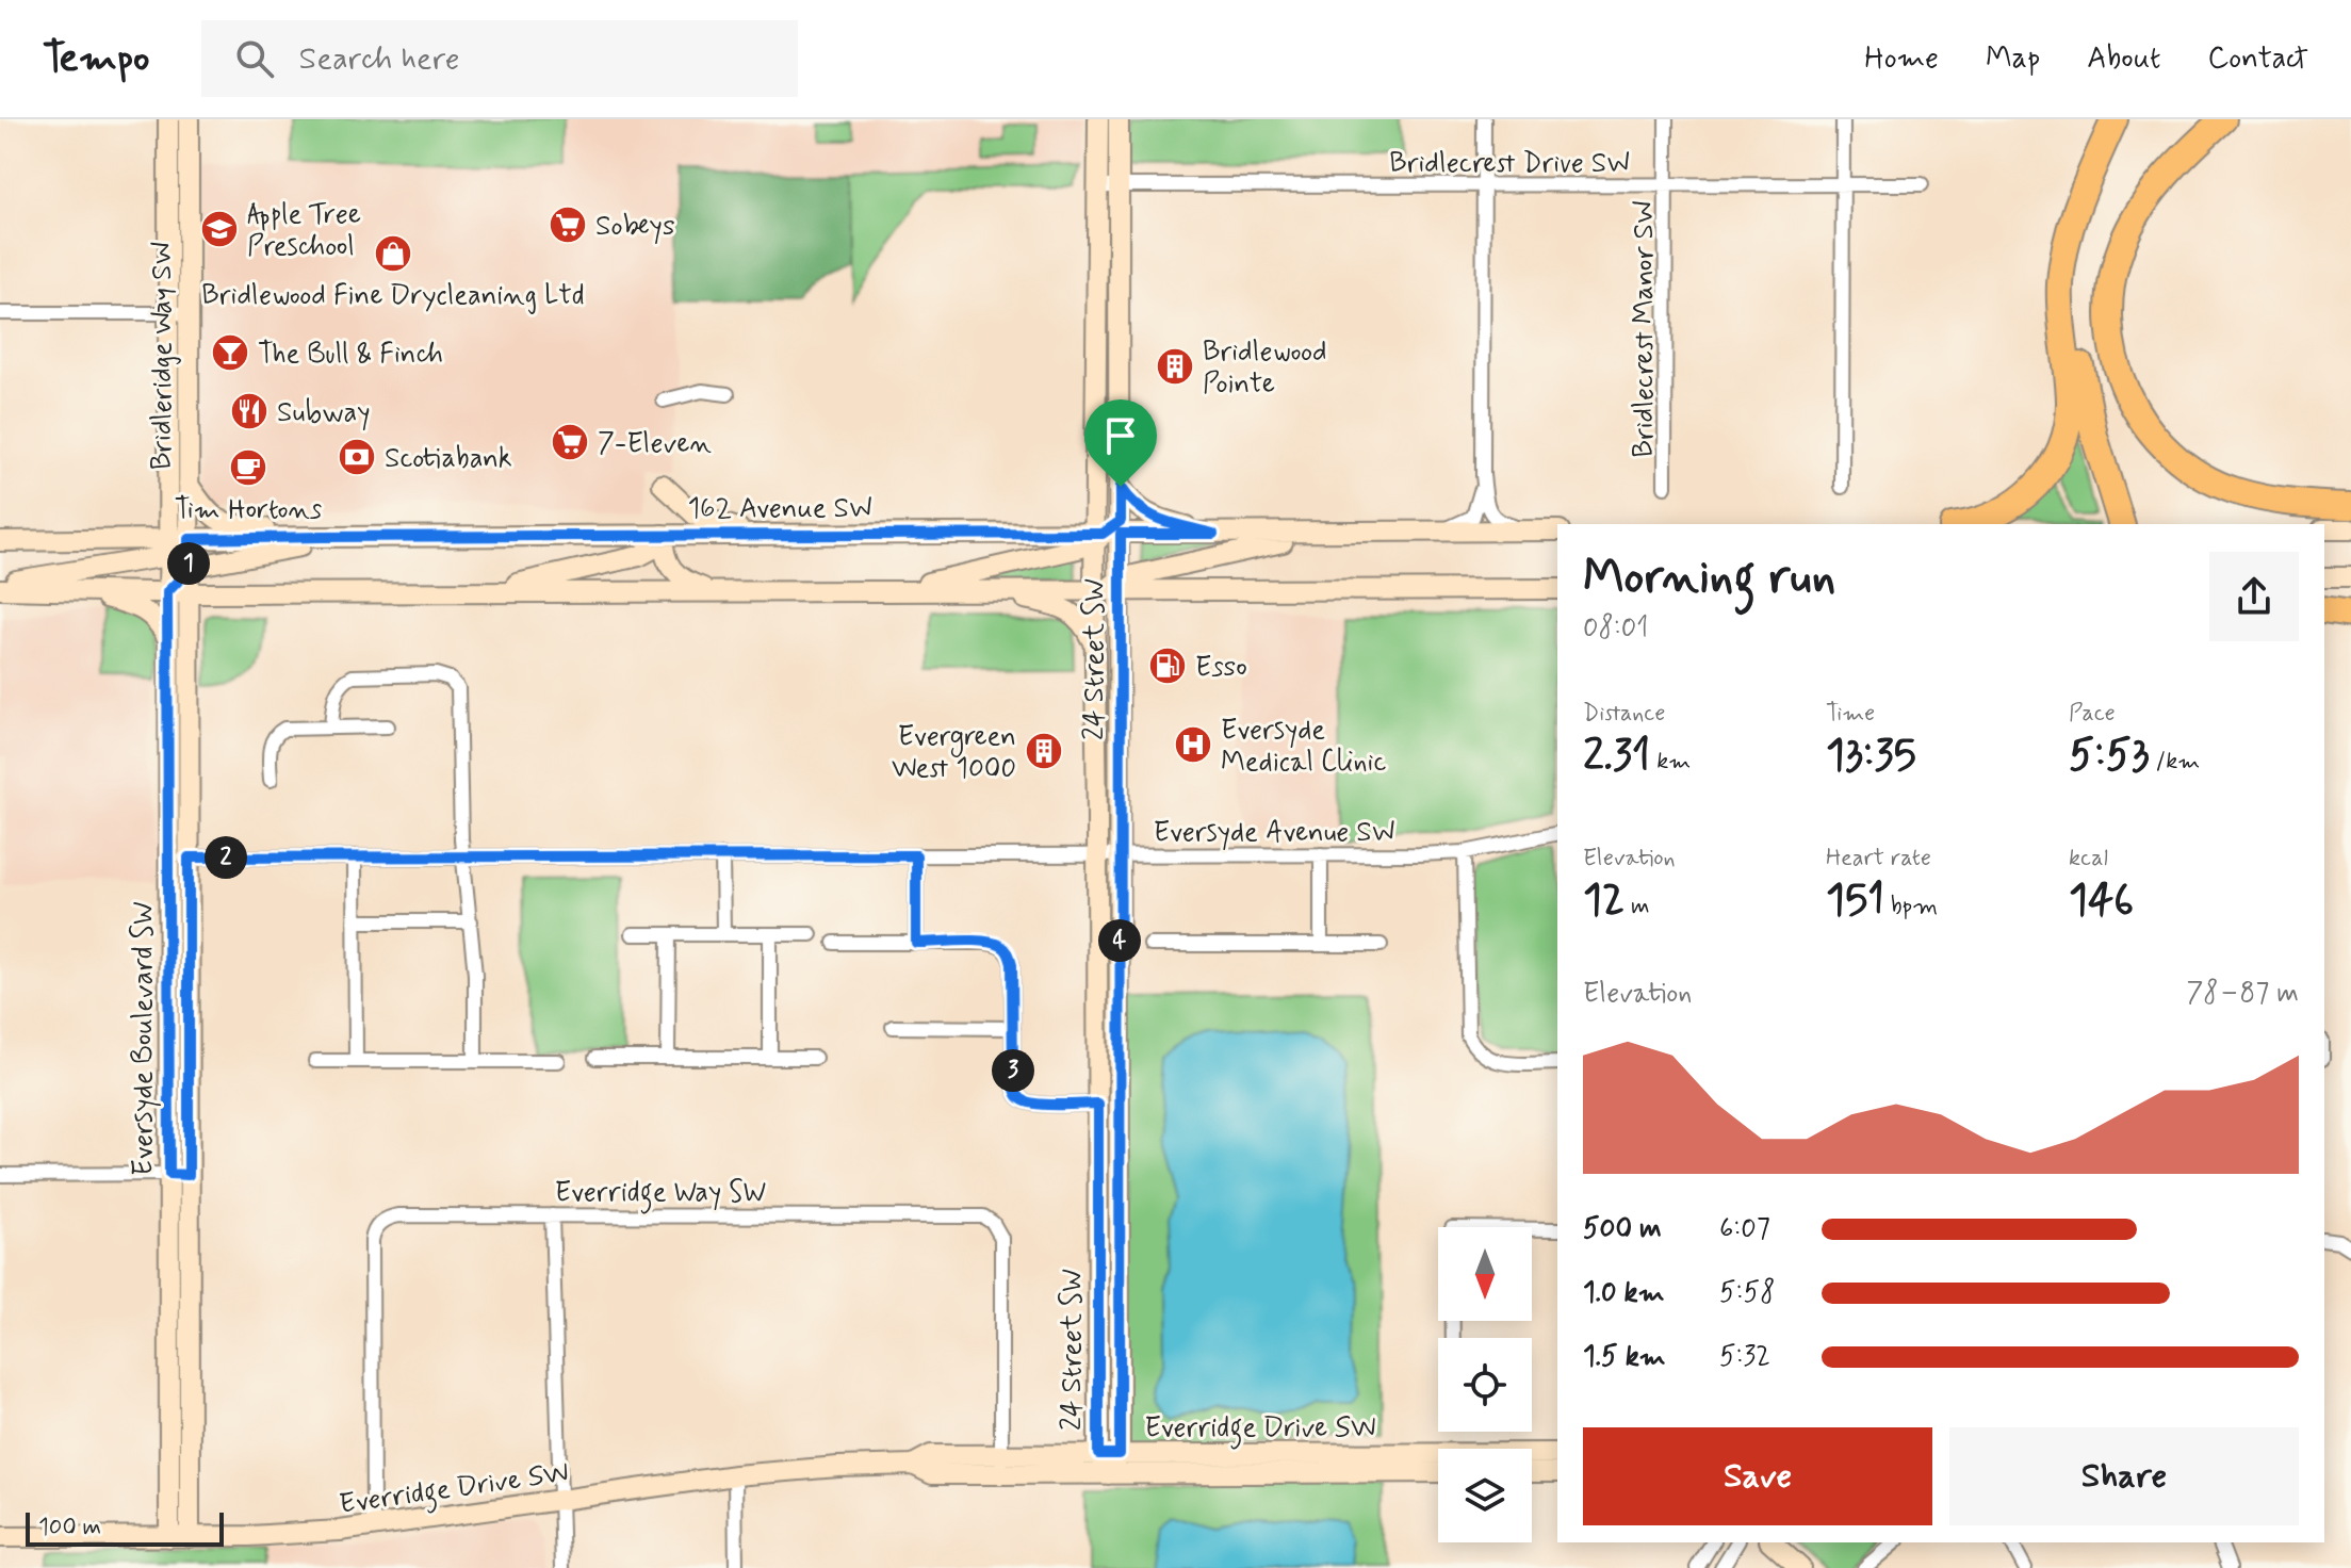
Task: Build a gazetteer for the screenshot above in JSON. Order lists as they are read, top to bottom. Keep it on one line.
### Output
{"streets":{"street":["Bridlecrest Drive SW","Bridlecrest Manor SW","Bridleridge Way SW","162 Avenue SW","24 Street SW","Eversyde Avenue SW","Eversyde Boulevard SW","Everridge Way SW","Everridge Drive SW"]},"crossings":[["Bridlecrest Drive SW","Bridlecrest Manor SW"],["Bridlecrest Drive SW","24 Street SW"],["Bridleridge Way SW","162 Avenue SW"],["Bridleridge Way SW","Eversyde Boulevard SW"],["162 Avenue SW","24 Street SW"],["24 Street SW","Eversyde Avenue SW"],["24 Street SW","Everridge Drive SW"],["Eversyde Avenue SW","Eversyde Boulevard SW"],["Eversyde Boulevard SW","Everridge Drive SW"],["Everridge Way SW","Everridge Drive SW"]],"places":{"supermarket":["Sobeys","7-Eleven"],"school or university":["Apple Tree Preschool"],"shop":["Bridlewood Fine Drycleaning Ltd"],"bar":["The Bull & Finch"],"building":["Bridlewood Pointe","Evergreen West 1000"],"restaurant":["Subway"],"bank":["Scotiabank"],"cafe":["Tim Hortons"],"fuel station":["Esso"],"hospital":["Eversyde Medical Clinic"]},"scale_bar":"100 m","north":"bottom","page":{"header":"Tempo","search":"Search here","nav":["Home","Map","About","Contact"],"heading":["Morning run","08:01"],"pins":["1","2","4","3"],"stats":[["Distance","2.31 km"],["Time","13:35"],["Pace","5:53 /km"],["Elevation","12 m"],["Heart rate","151 bpm"],["kcal","146"]],"chart":["Elevation","78–87 m"],"list":[{"name":"500 m","note":"6:07"},{"name":"1.0 km","note":"5:58"},{"name":"1.5 km","note":"5:32"}],"buttons":["Save","Share"],"scale":"100 m"}}
